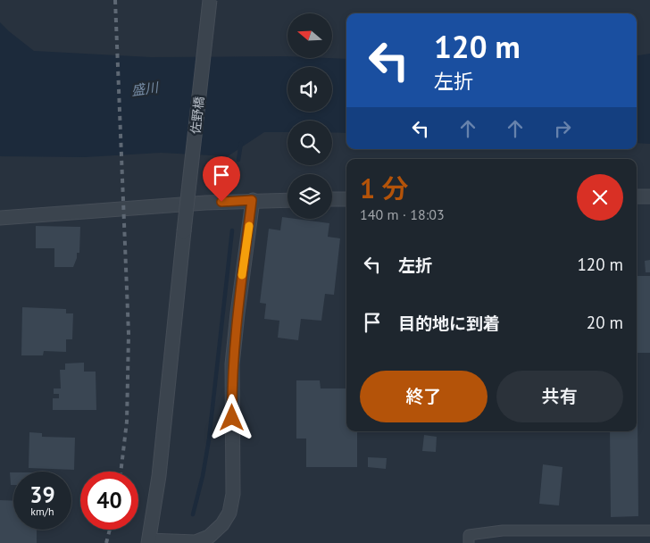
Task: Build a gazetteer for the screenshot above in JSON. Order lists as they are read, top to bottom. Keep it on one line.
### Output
{"streets":{"street":["佐野橋"]},"water":["盛川"],"north":"left","page":{"turn":["120 m","左折"],"heading":["1 分","140 m · 18:03"],"list":[{"name":"左折","value":"120 m"},{"name":"目的地に到着","value":"20 m"}],"buttons":["終了","共有"],"speed":"39 km/h","limit":"40"}}
